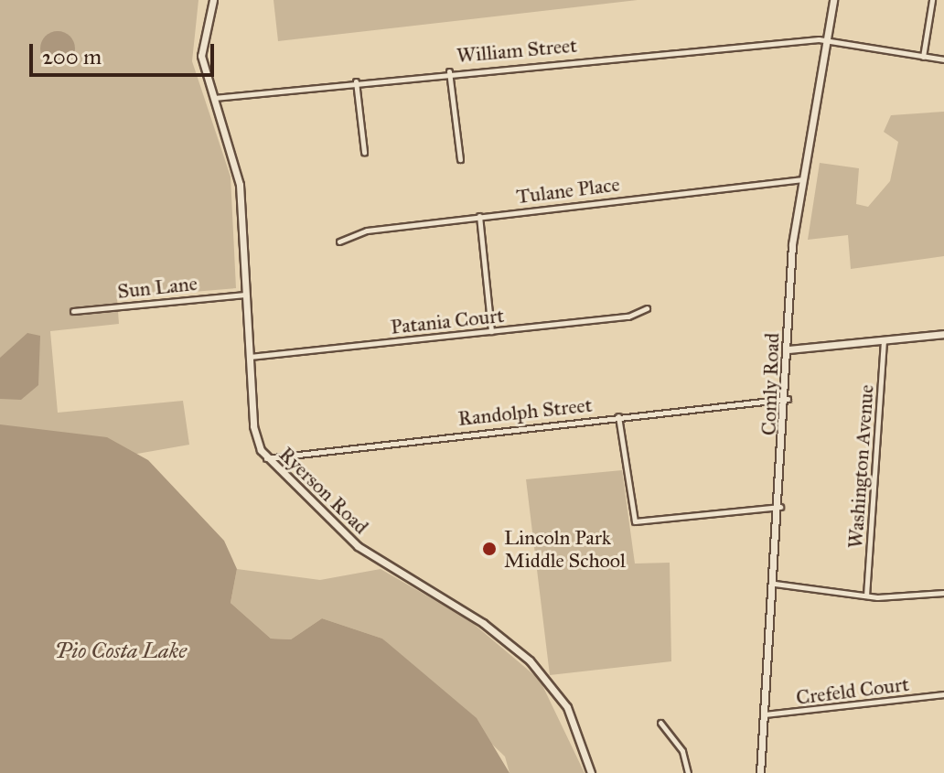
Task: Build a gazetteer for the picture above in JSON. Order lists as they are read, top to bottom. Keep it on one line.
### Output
{"streets":{"street":["William Street","Tulane Place","Sun Lane","Patania Court","Comly Road","Randolph Street","Washington Avenue","Ryerson Road","Crefeld Court"]},"crossings":[["William Street","Comly Road"],["William Street","Ryerson Road"],["Tulane Place","Comly Road"],["Sun Lane","Ryerson Road"],["Patania Court","Ryerson Road"],["Comly Road","Randolph Street"],["Comly Road","Crefeld Court"],["Randolph Street","Ryerson Road"]],"water":["Pio Costa Lake"],"places":["Lincoln Park Middle School"],"scale_bar":"200 m"}
